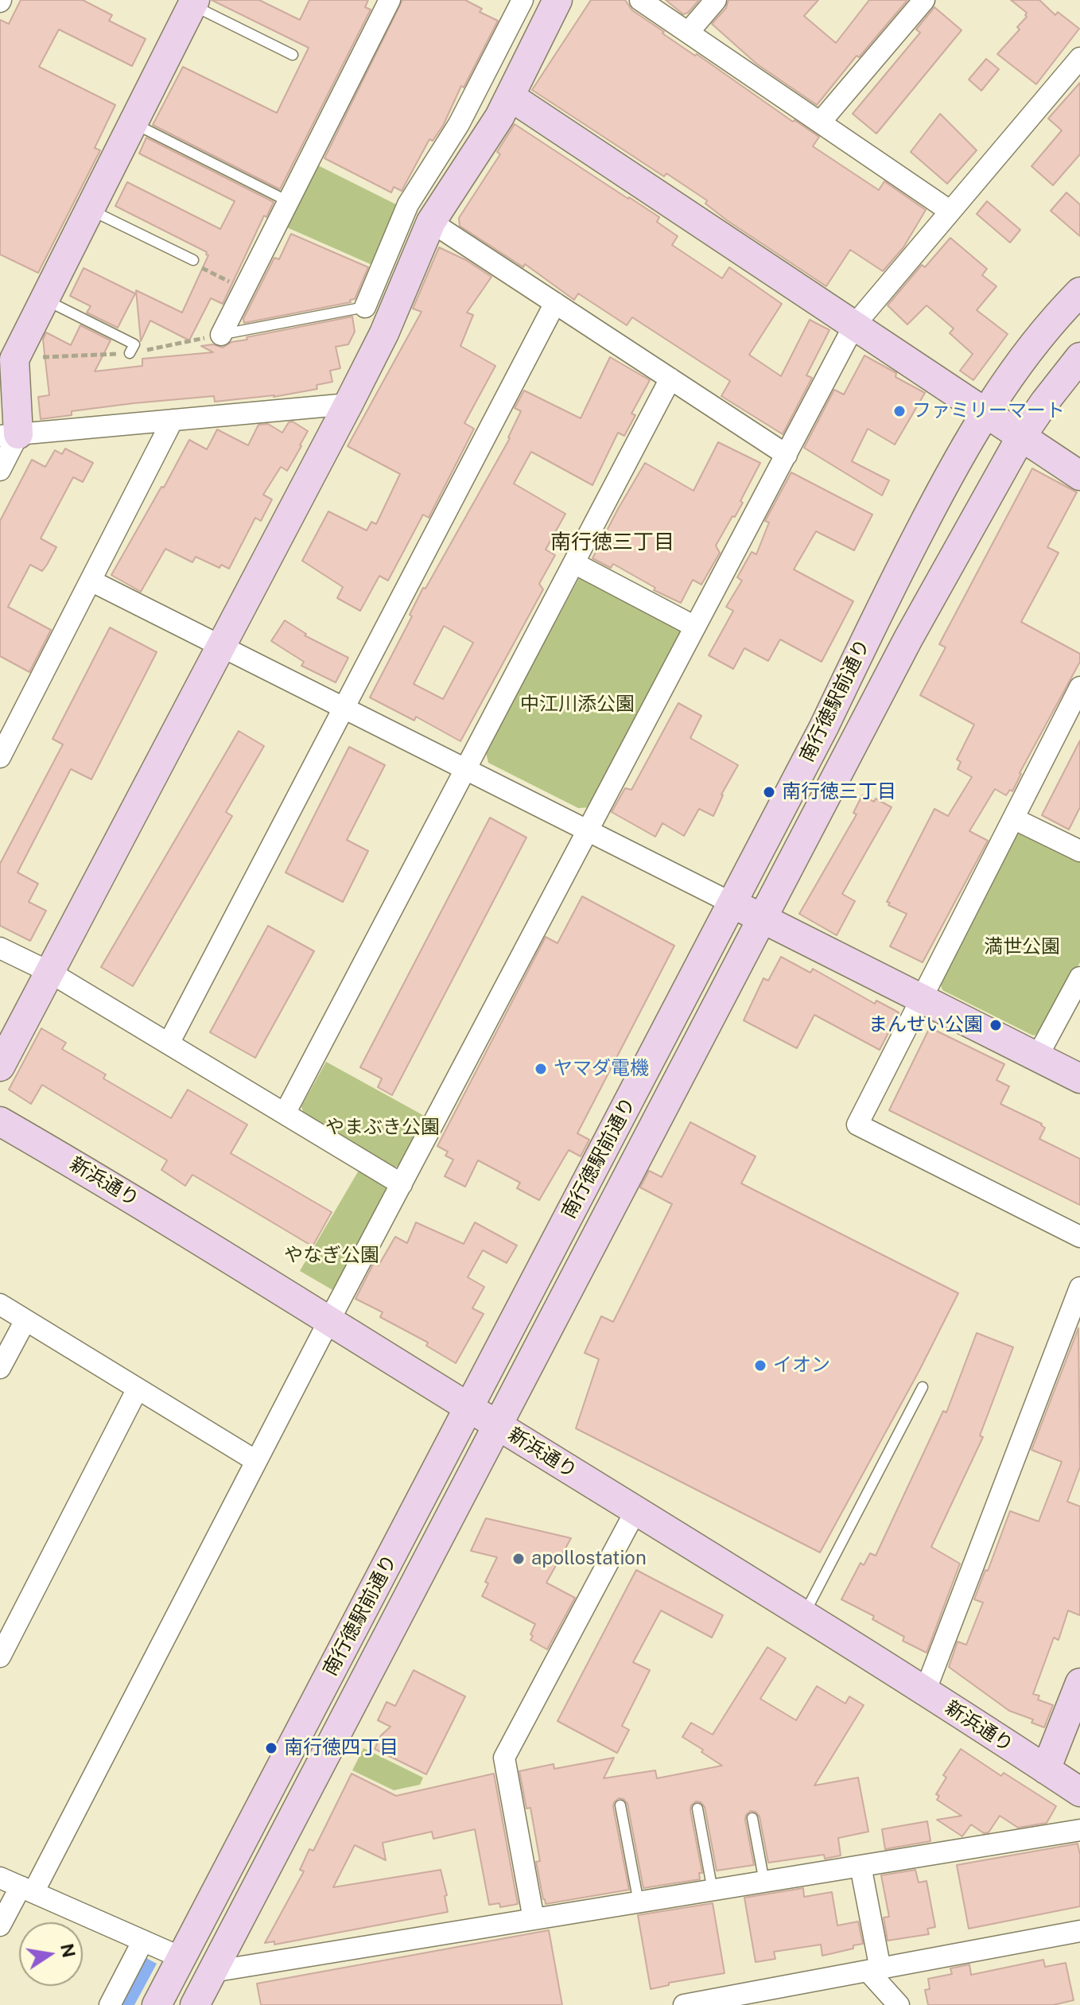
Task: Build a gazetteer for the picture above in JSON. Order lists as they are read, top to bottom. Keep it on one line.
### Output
{"streets":{"street":["南行徳駅前通り","新浜通り"]},"crossings":[["南行徳駅前通り","新浜通り"]],"districts":["南行徳三丁目"],"parks":["中江川添公園","満世公園","やまぶき公園","やなぎ公園"],"places":["ファミリーマート","南行徳三丁目","まんせい公園","ヤマダ電機","イオン","apollostation","南行徳四丁目"],"north":"right"}
